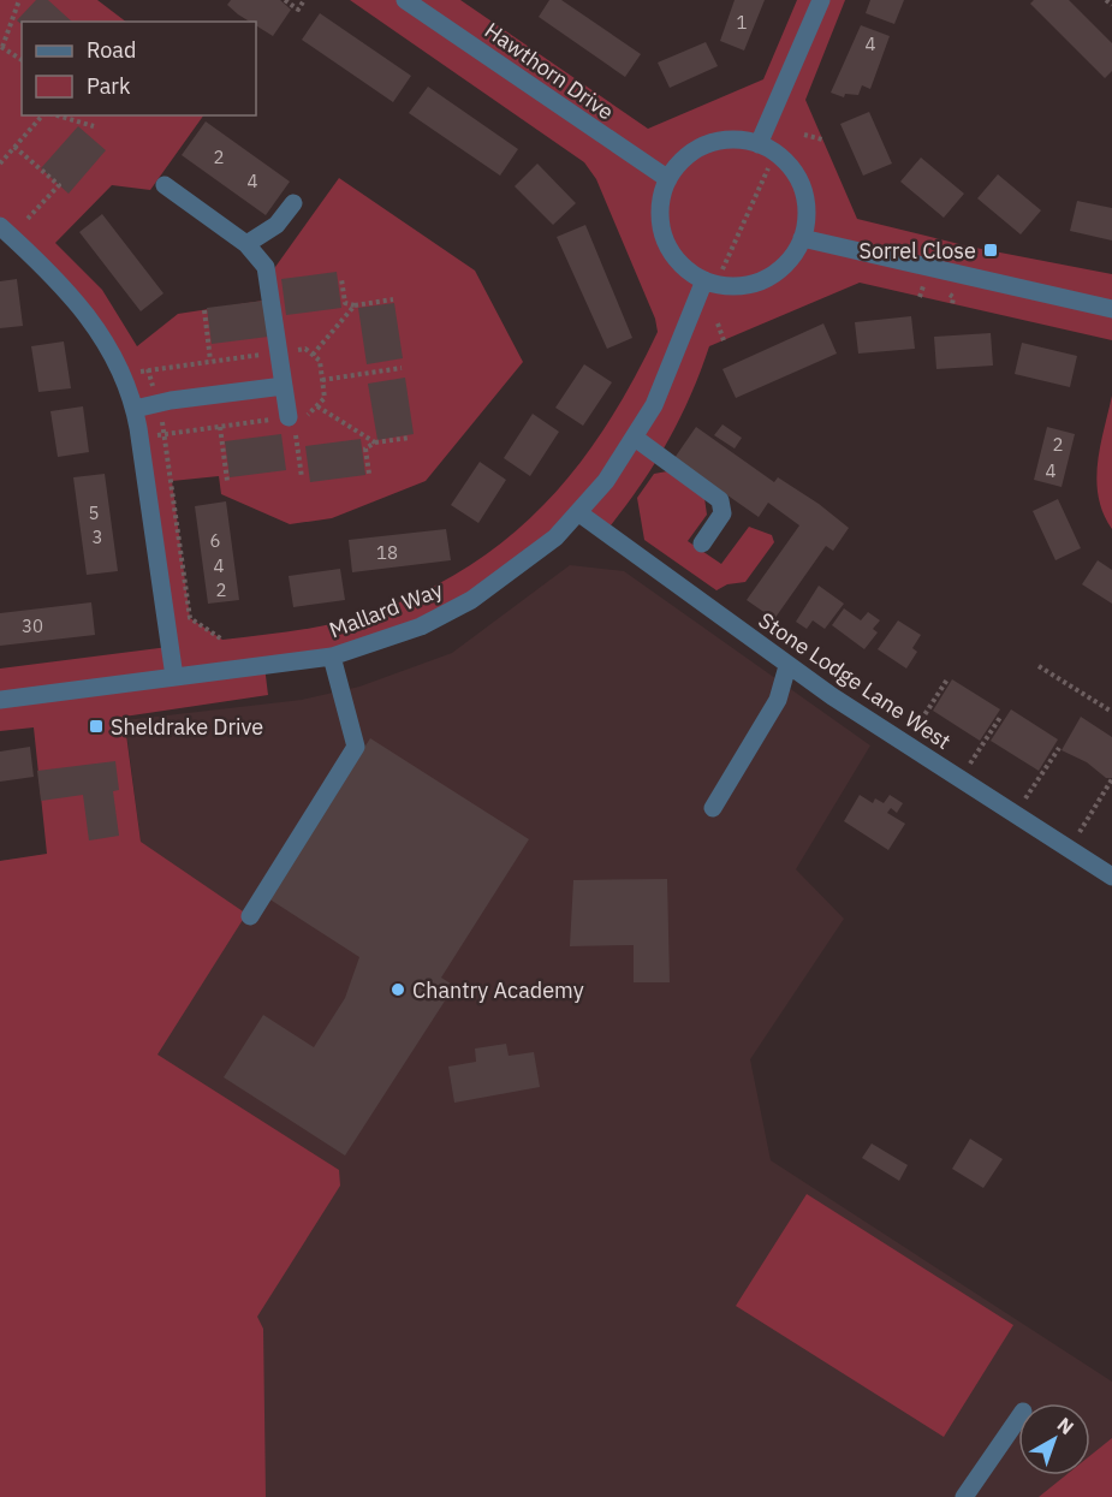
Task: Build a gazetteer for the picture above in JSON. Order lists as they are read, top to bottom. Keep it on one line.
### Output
{"streets":{"street":["Hawthorn Drive","Mallard Way","Stone Lodge Lane West"]},"crossings":[["Hawthorn Drive","Mallard Way"],["Mallard Way","Stone Lodge Lane West"]],"places":{"transit":["Sorrel Close","Sheldrake Drive"],"other":["Chantry Academy"]},"house_numbers":["1","4","2","4","2","4","5","3","6","18","4","2","30"],"legend":["Road","Park"],"north":"top right"}
